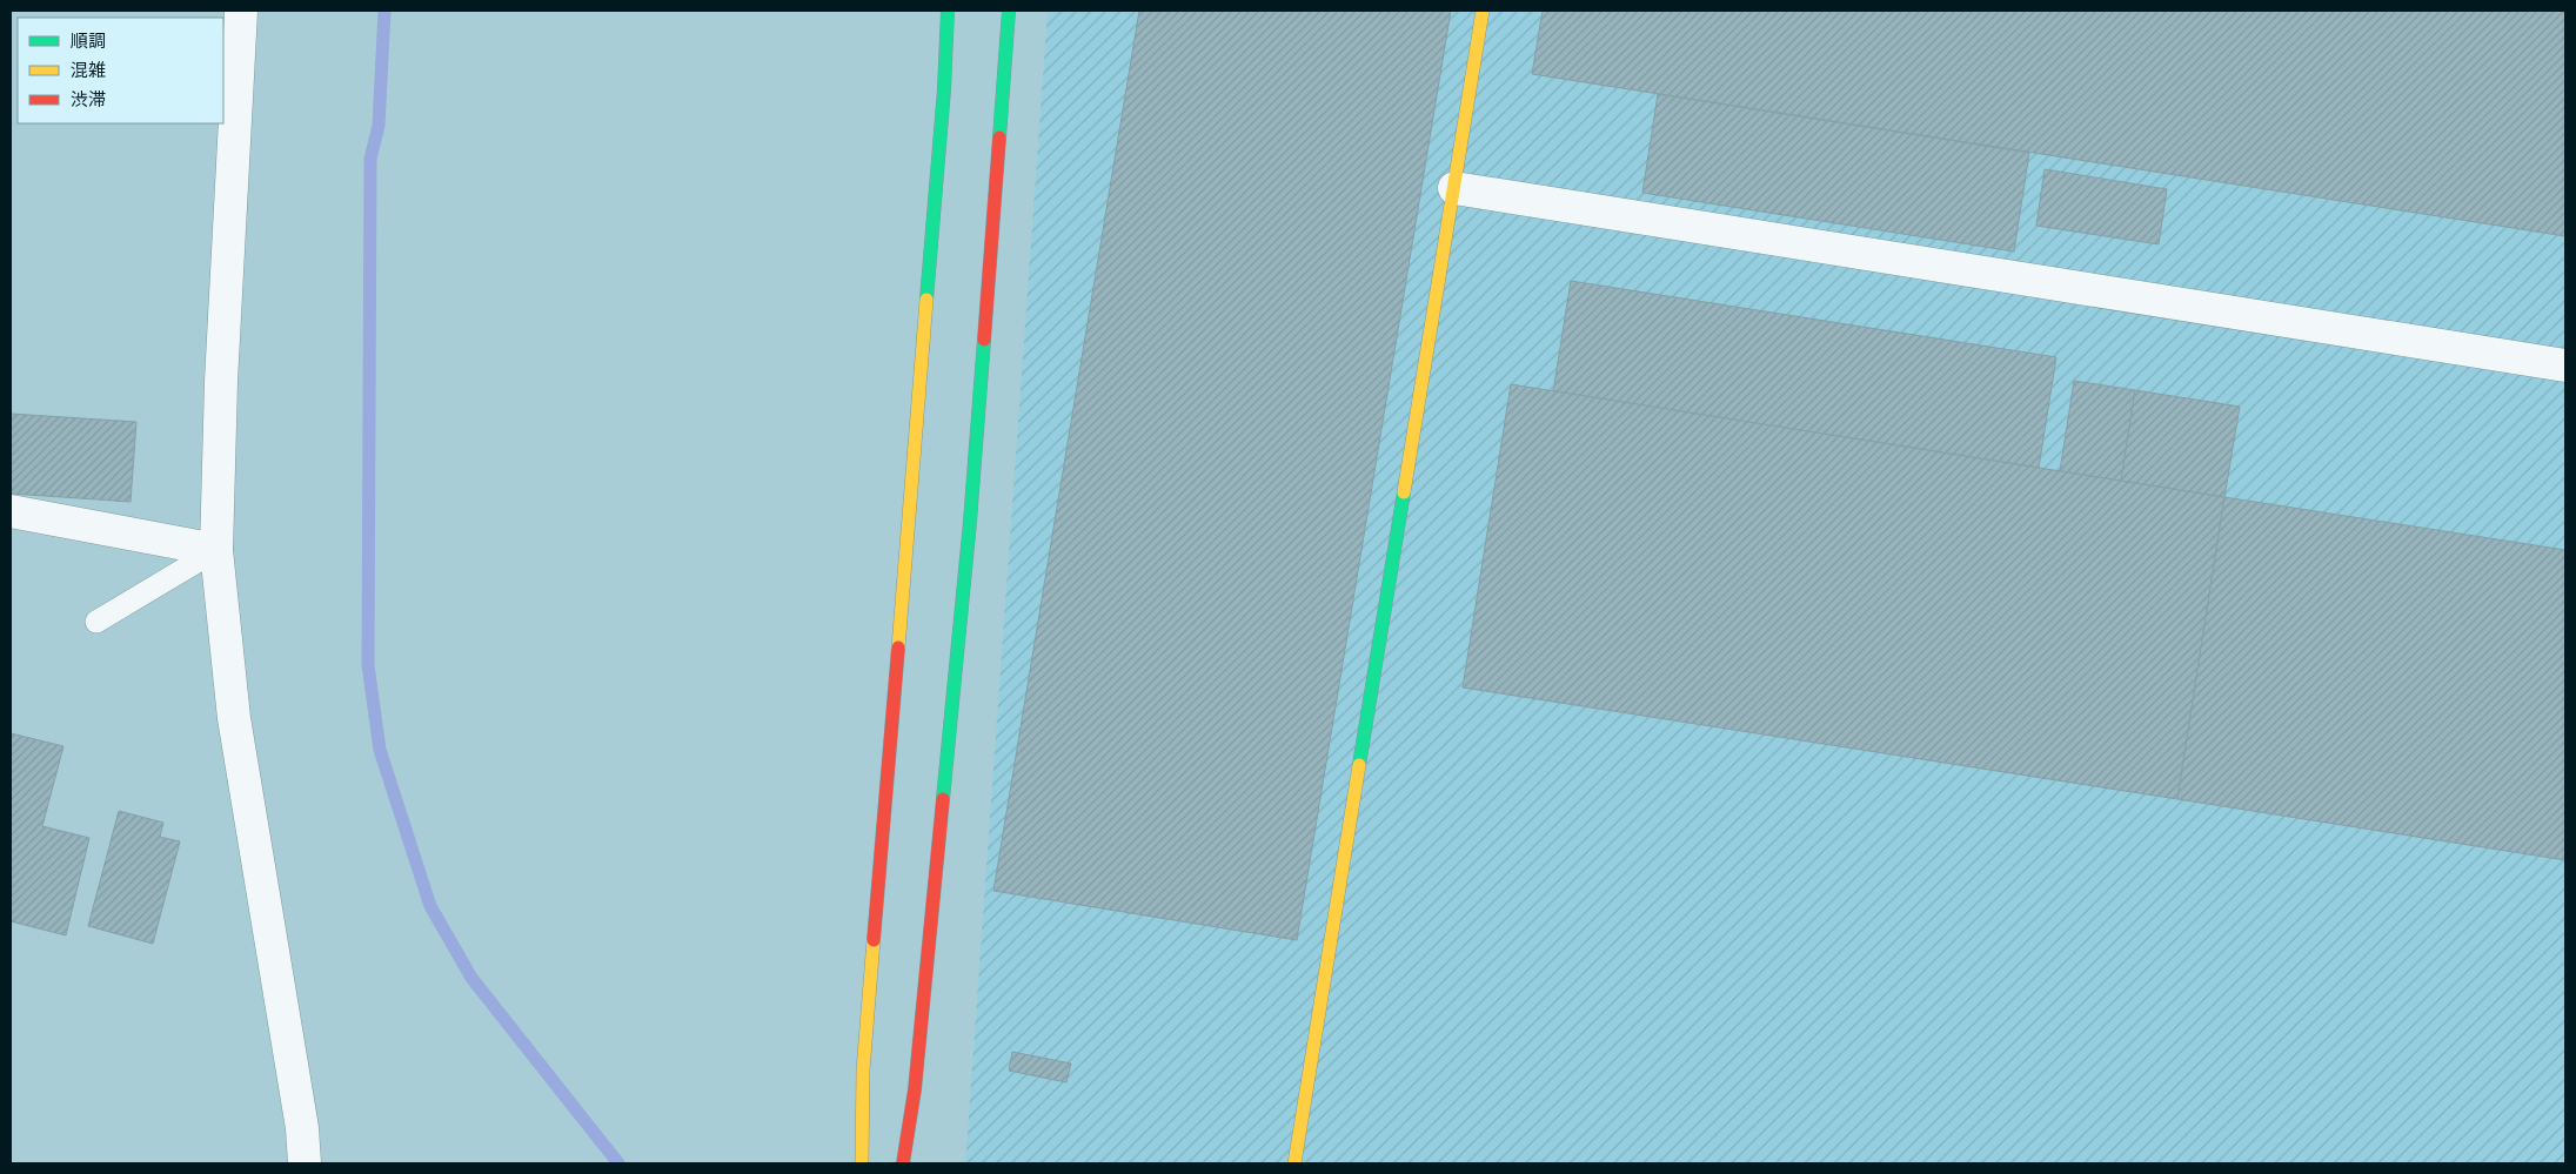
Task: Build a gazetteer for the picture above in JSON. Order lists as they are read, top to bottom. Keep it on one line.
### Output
{"legend":["順調","混雑","渋滞"]}
